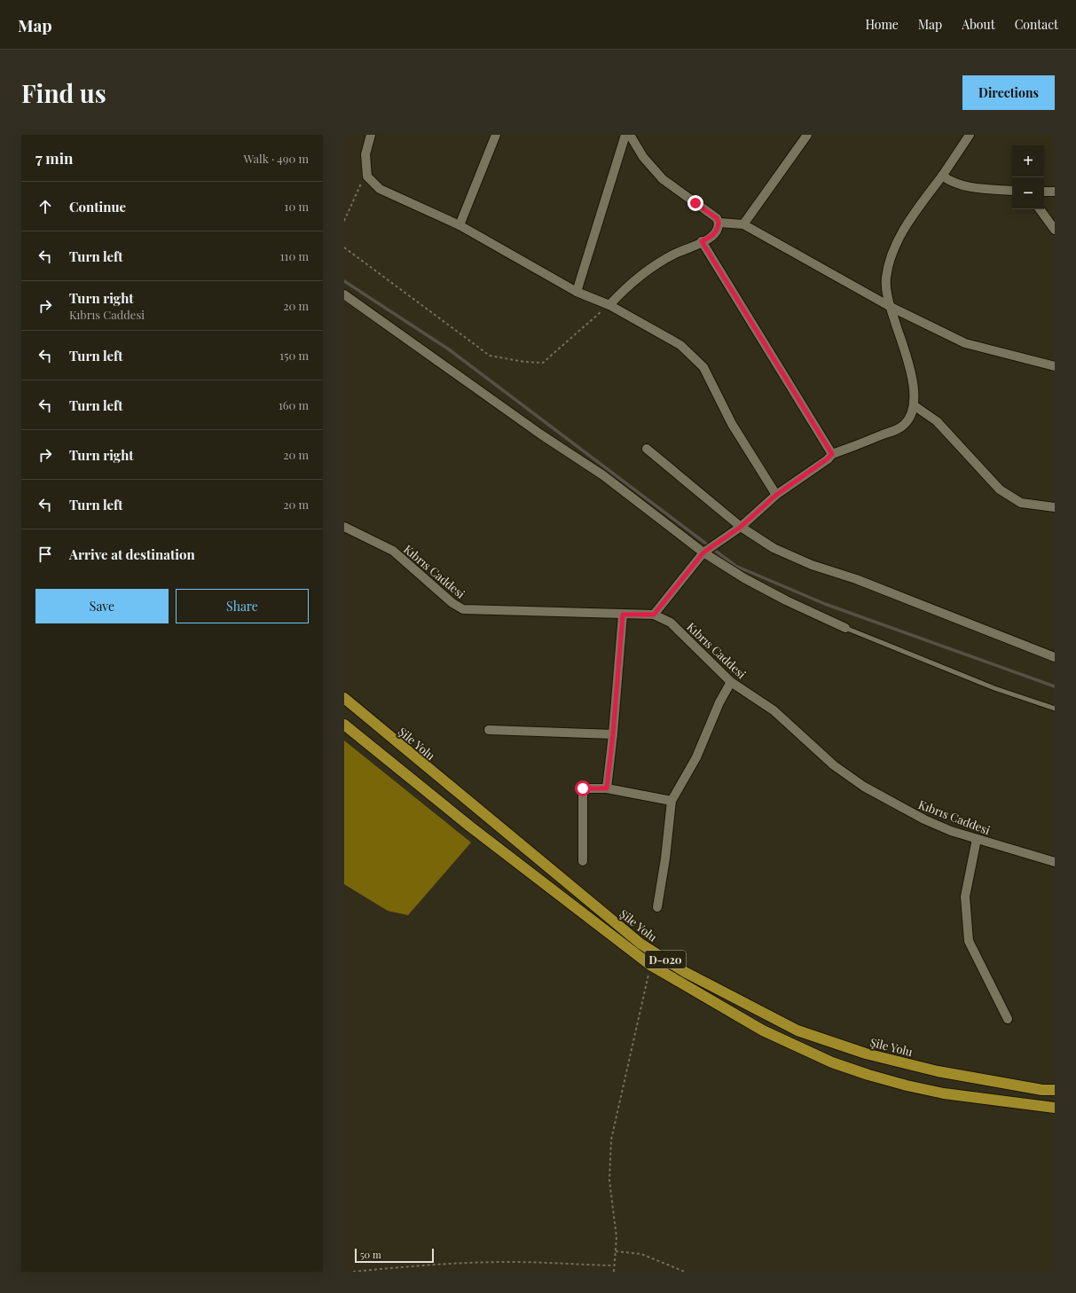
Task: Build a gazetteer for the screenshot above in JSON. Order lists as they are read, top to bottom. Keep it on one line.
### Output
{"streets":{"highway":["Şile Yolu","D-020"],"street":["Kıbrıs Caddesi"]},"scale_bar":"50 m","page":{"header":"Map","nav":["Home","Map","About","Contact"],"buttons":["Directions",["Save","Share"]],"title":"Find us","heading":["7 min","Walk · 490 m"],"map_buttons":["+","−"],"list":[["Continue","10 m"],["Turn left","110 m"],["Turn right","Kıbrıs Caddesi","20 m"],["Turn left","150 m"],["Turn left","160 m"],["Turn right","20 m"],["Turn left","20 m"],"Arrive at destination"],"scale":"50 m"}}
